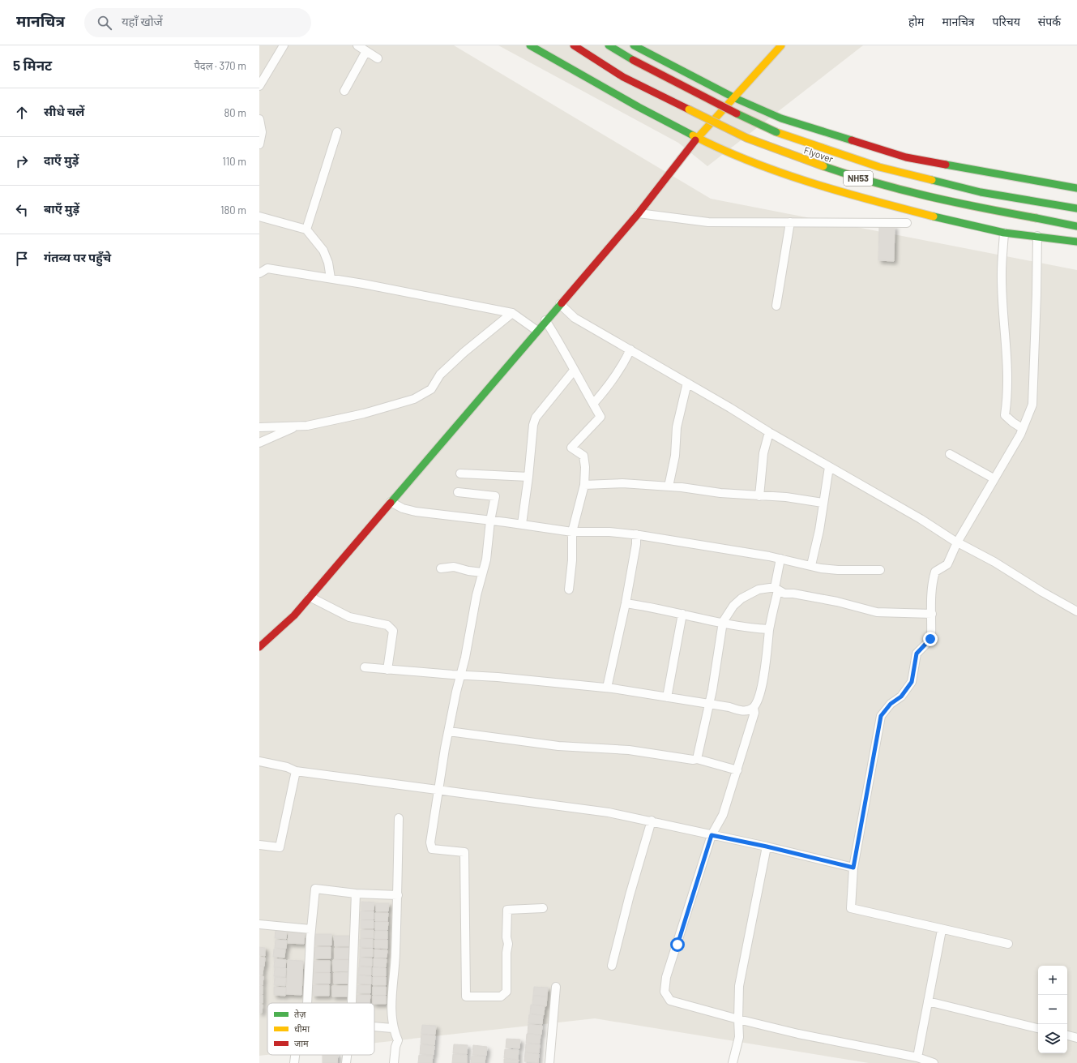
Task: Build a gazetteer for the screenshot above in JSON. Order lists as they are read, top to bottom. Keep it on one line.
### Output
{"streets":{"main road":["Flyover","NH53"]},"legend":["तेज़","धीमा","जाम"],"page":{"header":"मानचित्र","search":"यहाँ खोजें","nav":["होम","मानचित्र","परिचय","संपर्क"],"heading":["5 मिनट","पैदल · 370 m"],"list":[["सीधे चलें","80 m"],["दाएँ मुड़ें","110 m"],["बाएँ मुड़ें","180 m"],"गंतव्य पर पहुँचे"],"map_buttons":["+","−"]}}
